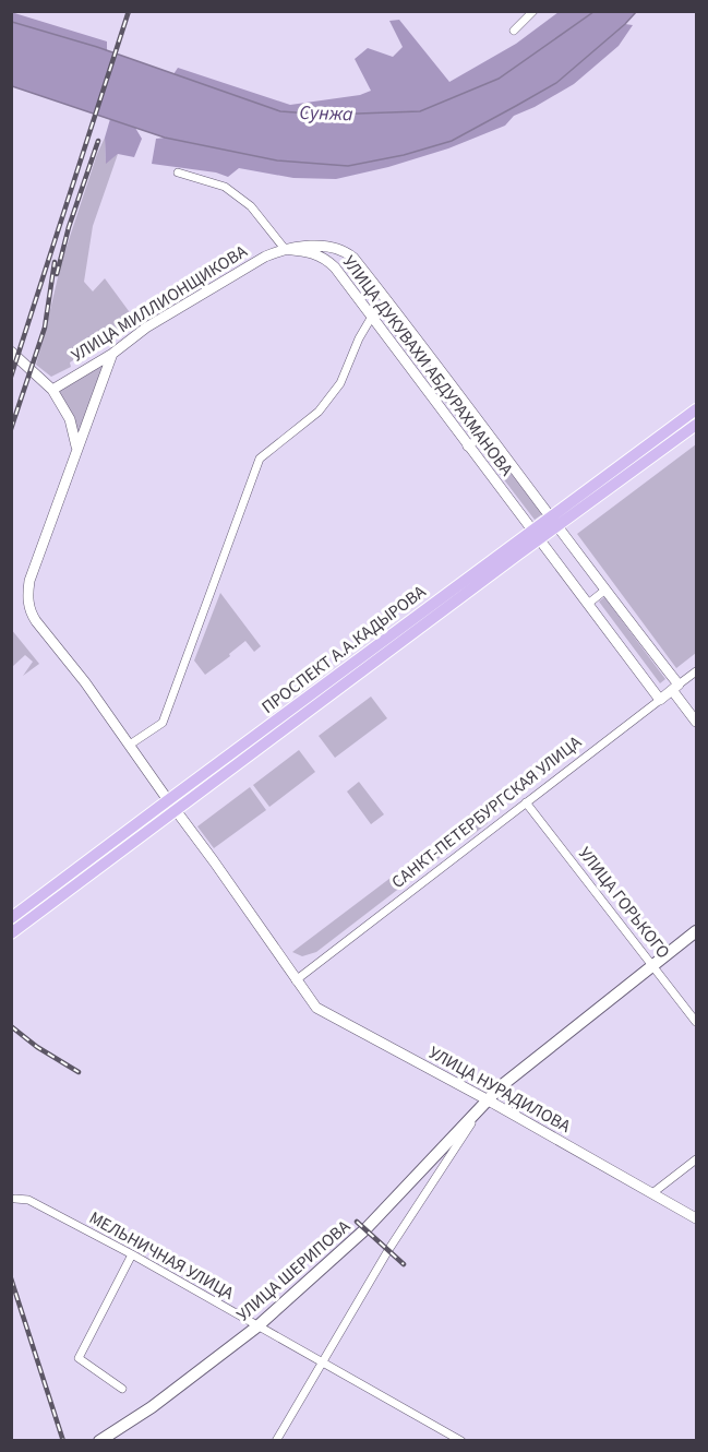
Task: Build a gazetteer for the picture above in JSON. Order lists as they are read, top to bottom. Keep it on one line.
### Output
{"streets":{"main road":["ПРОСПЕКТ А.А.КАДЫРОВА","УЛИЦА ШЕРИПОВА"],"street":["УЛИЦА МИЛЛИОНЩИКОВА","УЛИЦА ДУКУВАХИ АБДУРАХМАНОВА","САНКТ-ПЕТЕРБУРГСКАЯ УЛИЦА","УЛИЦА ГОРЬКОГО","УЛИЦА НУРАДИЛОВА","МЕЛЬНИЧНАЯ УЛИЦА"]},"crossings":[["УЛИЦА МИЛЛИОНЩИКОВА","УЛИЦА ДУКУВАХИ АБДУРАХМАНОВА"],["УЛИЦА МИЛЛИОНЩИКОВА","УЛИЦА НУРАДИЛОВА"],["УЛИЦА ДУКУВАХИ АБДУРАХМАНОВА","ПРОСПЕКТ А.А.КАДЫРОВА"],["УЛИЦА ДУКУВАХИ АБДУРАХМАНОВА","САНКТ-ПЕТЕРБУРГСКАЯ УЛИЦА"],["ПРОСПЕКТ А.А.КАДЫРОВА","УЛИЦА НУРАДИЛОВА"],["САНКТ-ПЕТЕРБУРГСКАЯ УЛИЦА","УЛИЦА ГОРЬКОГО"],["САНКТ-ПЕТЕРБУРГСКАЯ УЛИЦА","УЛИЦА НУРАДИЛОВА"],["УЛИЦА ГОРЬКОГО","УЛИЦА ШЕРИПОВА"],["УЛИЦА НУРАДИЛОВА","УЛИЦА ШЕРИПОВА"],["МЕЛЬНИЧНАЯ УЛИЦА","УЛИЦА ШЕРИПОВА"]],"water":["Сунжа"]}
